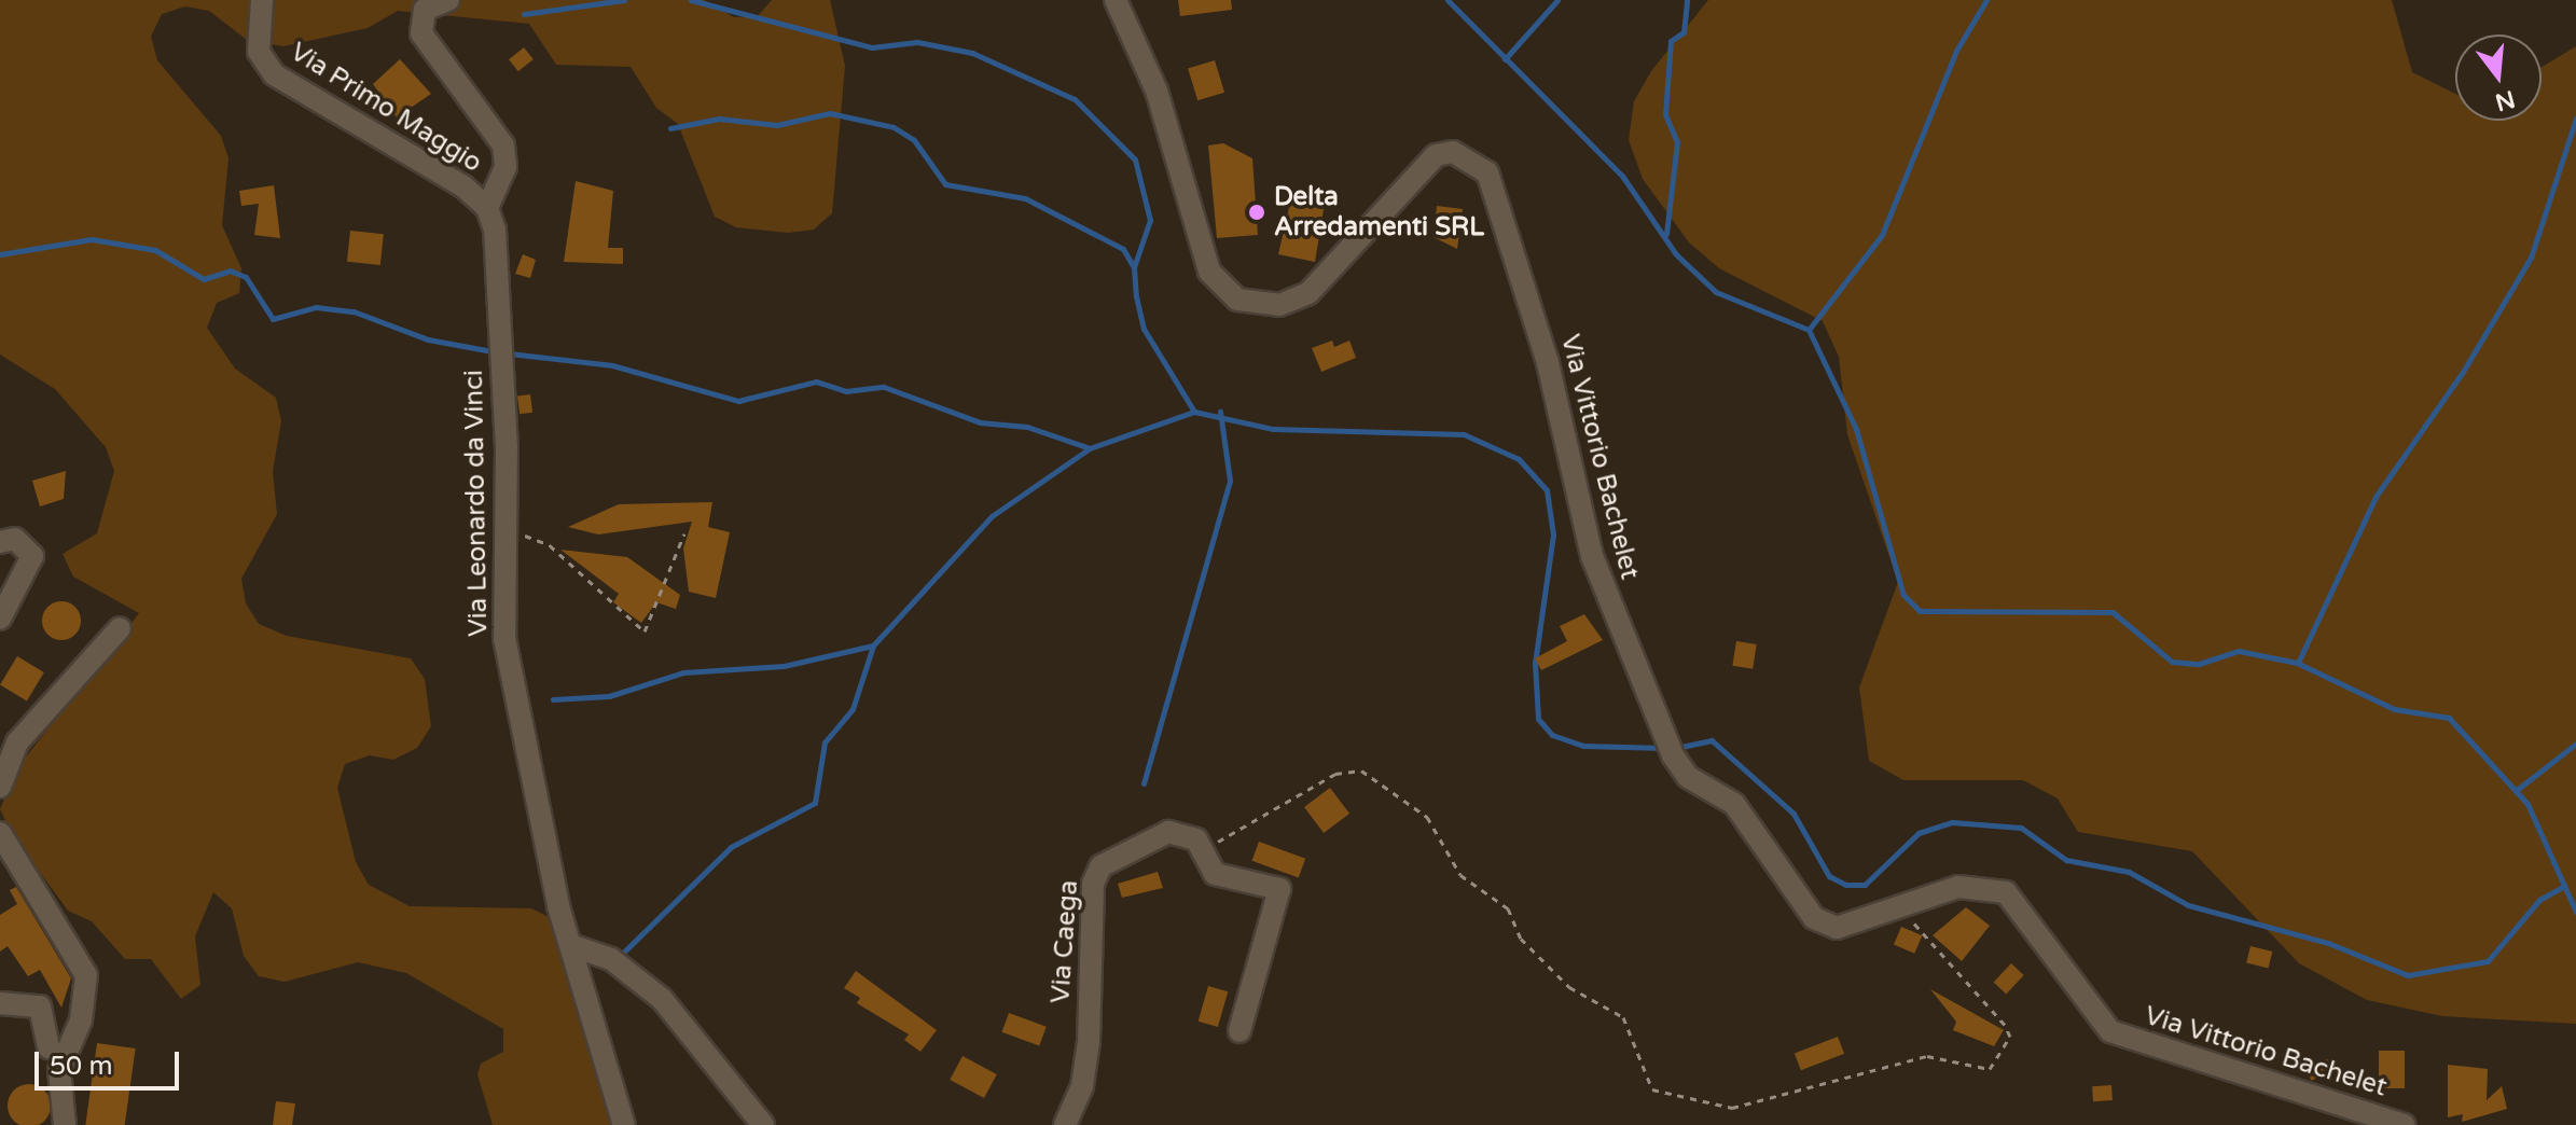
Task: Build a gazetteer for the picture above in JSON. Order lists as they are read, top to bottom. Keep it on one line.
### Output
{"streets":{"street":["Via Primo Maggio","Via Vittorio Bachelet","Via Leonardo da Vinci","Via Caega"]},"crossings":[["Via Primo Maggio","Via Leonardo da Vinci"]],"places":["Delta Arredamenti SRL"],"scale_bar":"50 m","north":"bottom"}
